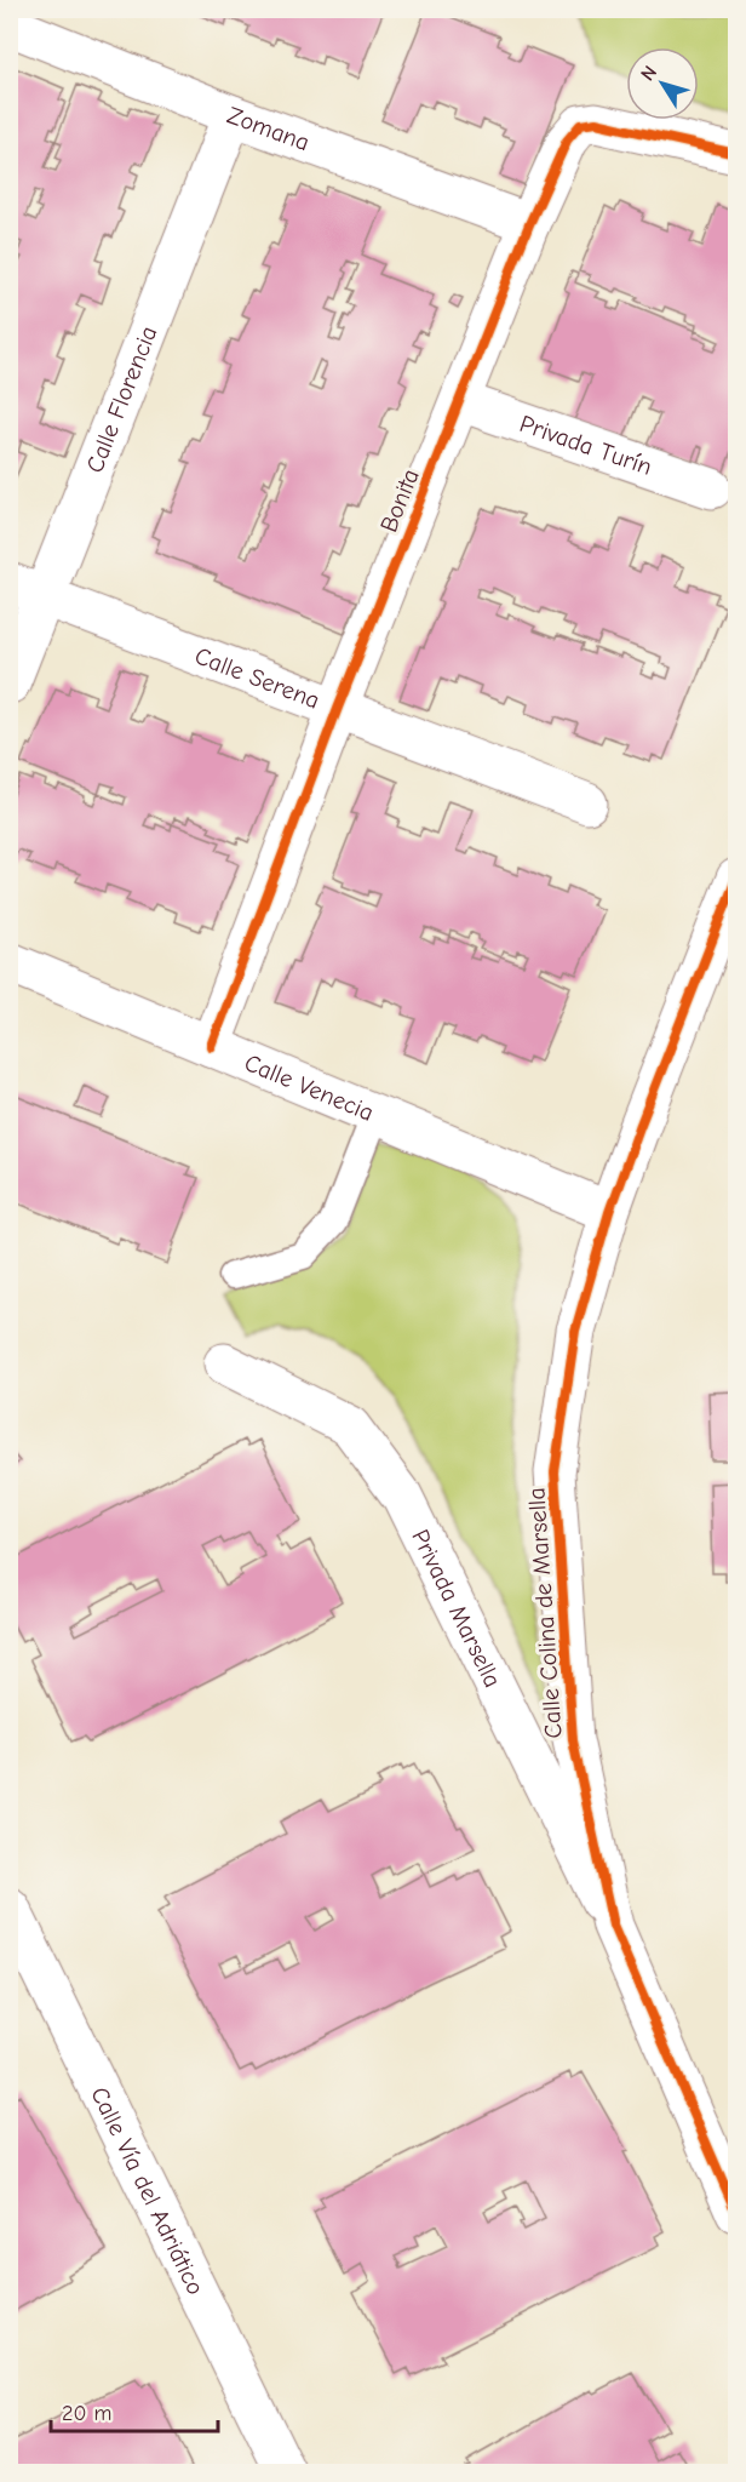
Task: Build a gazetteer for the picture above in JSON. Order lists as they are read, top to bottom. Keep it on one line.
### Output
{"streets":{"street":["Zomana","Calle Florencia","Privada Turín","Bonita","Calle Serena","Calle Venecia","Privada Marsella","Calle Colina de Marsella","Calle Vía del Adriático"]},"crossings":[["Zomana","Calle Florencia"],["Zomana","Bonita"],["Calle Florencia","Calle Serena"],["Privada Turín","Bonita"],["Bonita","Calle Serena"],["Bonita","Calle Venecia"],["Calle Venecia","Calle Colina de Marsella"],["Privada Marsella","Calle Colina de Marsella"]],"scale_bar":"20 m","north":"top left"}
